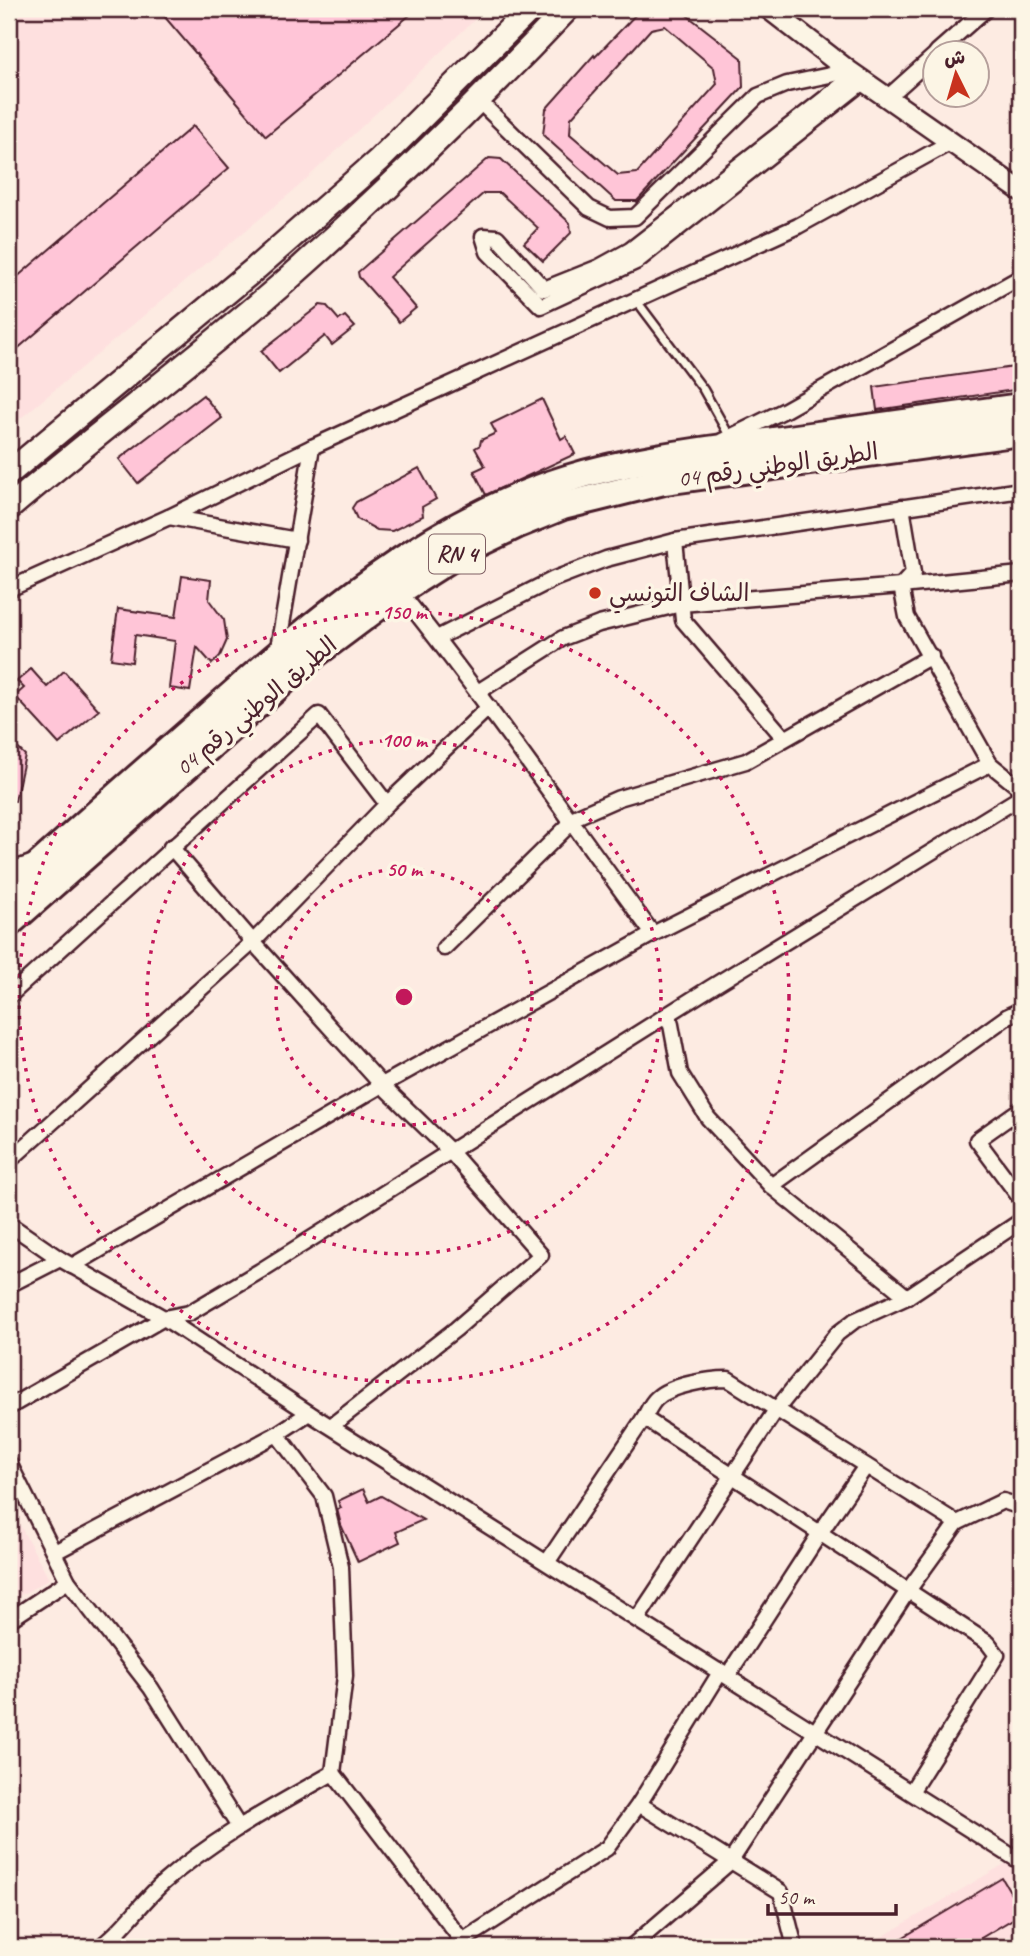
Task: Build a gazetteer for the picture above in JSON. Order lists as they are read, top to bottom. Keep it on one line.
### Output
{"streets":{"highway":["الطريق الوطني رقم 04","RN 4"]},"places":["الشاف التونسي"],"scale_bar":"50 m","north":"top","rings":["150 m","100 m","50 m"]}
